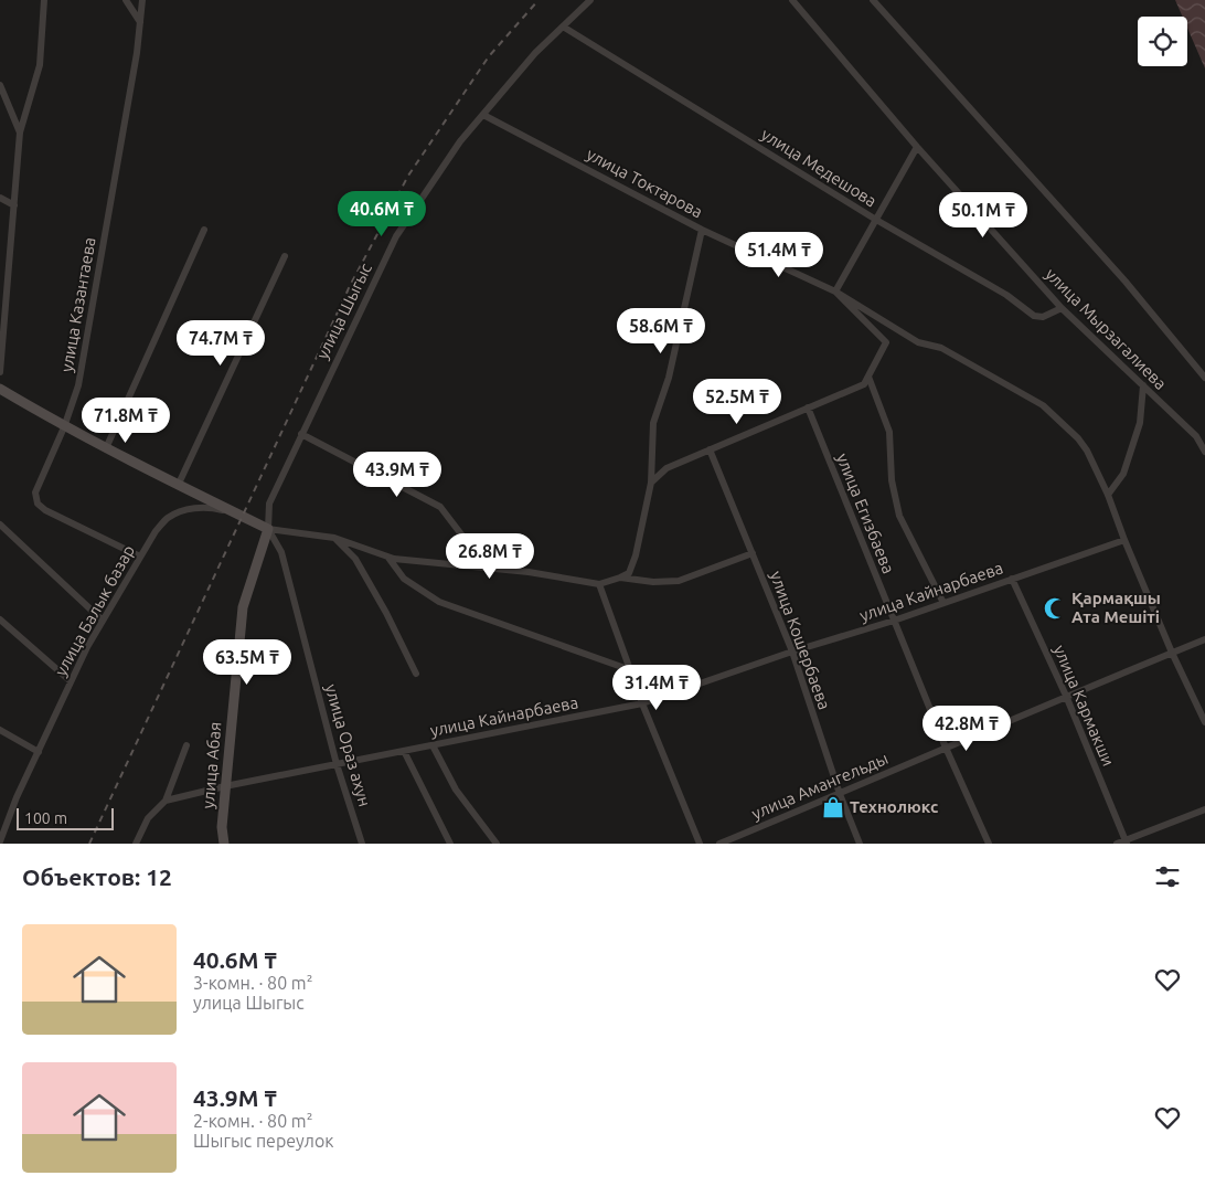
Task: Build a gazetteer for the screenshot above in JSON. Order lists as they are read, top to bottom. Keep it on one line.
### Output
{"streets":{"street":["улица Медешова","улица Токтарова","улица Казантаева","улица Шыгыс","улица Мырзагалиева","улица Егизбаева","улица Кайнарбаева","улица Балык базар","улица Кошербаева","улица Кармакши","улица Ораз ахун","улица Абая","улица Амангельды"]},"crossings":[["улица Медешова","улица Шыгыс"],["улица Медешова","улица Мырзагалиева"],["улица Токтарова","улица Шыгыс"],["улица Токтарова","улица Кайнарбаева"],["улица Токтарова","улица Амангельды"],["улица Казантаева","улица Балык базар"],["улица Шыгыс","улица Ораз ахун"],["улица Шыгыс","улица Абая"],["улица Егизбаева","улица Кайнарбаева"],["улица Егизбаева","улица Амангельды"],["улица Кайнарбаева","улица Кошербаева"],["улица Кайнарбаева","улица Кармакши"],["улица Кайнарбаева","улица Ораз ахун"],["улица Кайнарбаева","улица Абая"],["улица Кошербаева","улица Амангельды"],["улица Кармакши","улица Амангельды"],["улица Ораз ахун","улица Абая"]],"places":{"mosque":["Қармақшы Ата Мешіті"],"shop":["Технолюкс"]},"scale_bar":"100 m","page":{"price":["40.6M ₸","50.1M ₸","51.4M ₸","58.6M ₸","74.7M ₸","52.5M ₸","71.8M ₸","43.9M ₸","26.8M ₸","63.5M ₸","31.4M ₸","42.8M ₸"],"scale":"100 m","heading":"Объектов: 12","list":[{"name":"40.6M ₸","note":"3-комн. · 80 m² · улица Шыгыс"},{"name":"43.9M ₸","note":"2-комн. · 80 m² · Шыгыс переулок"}]}}
